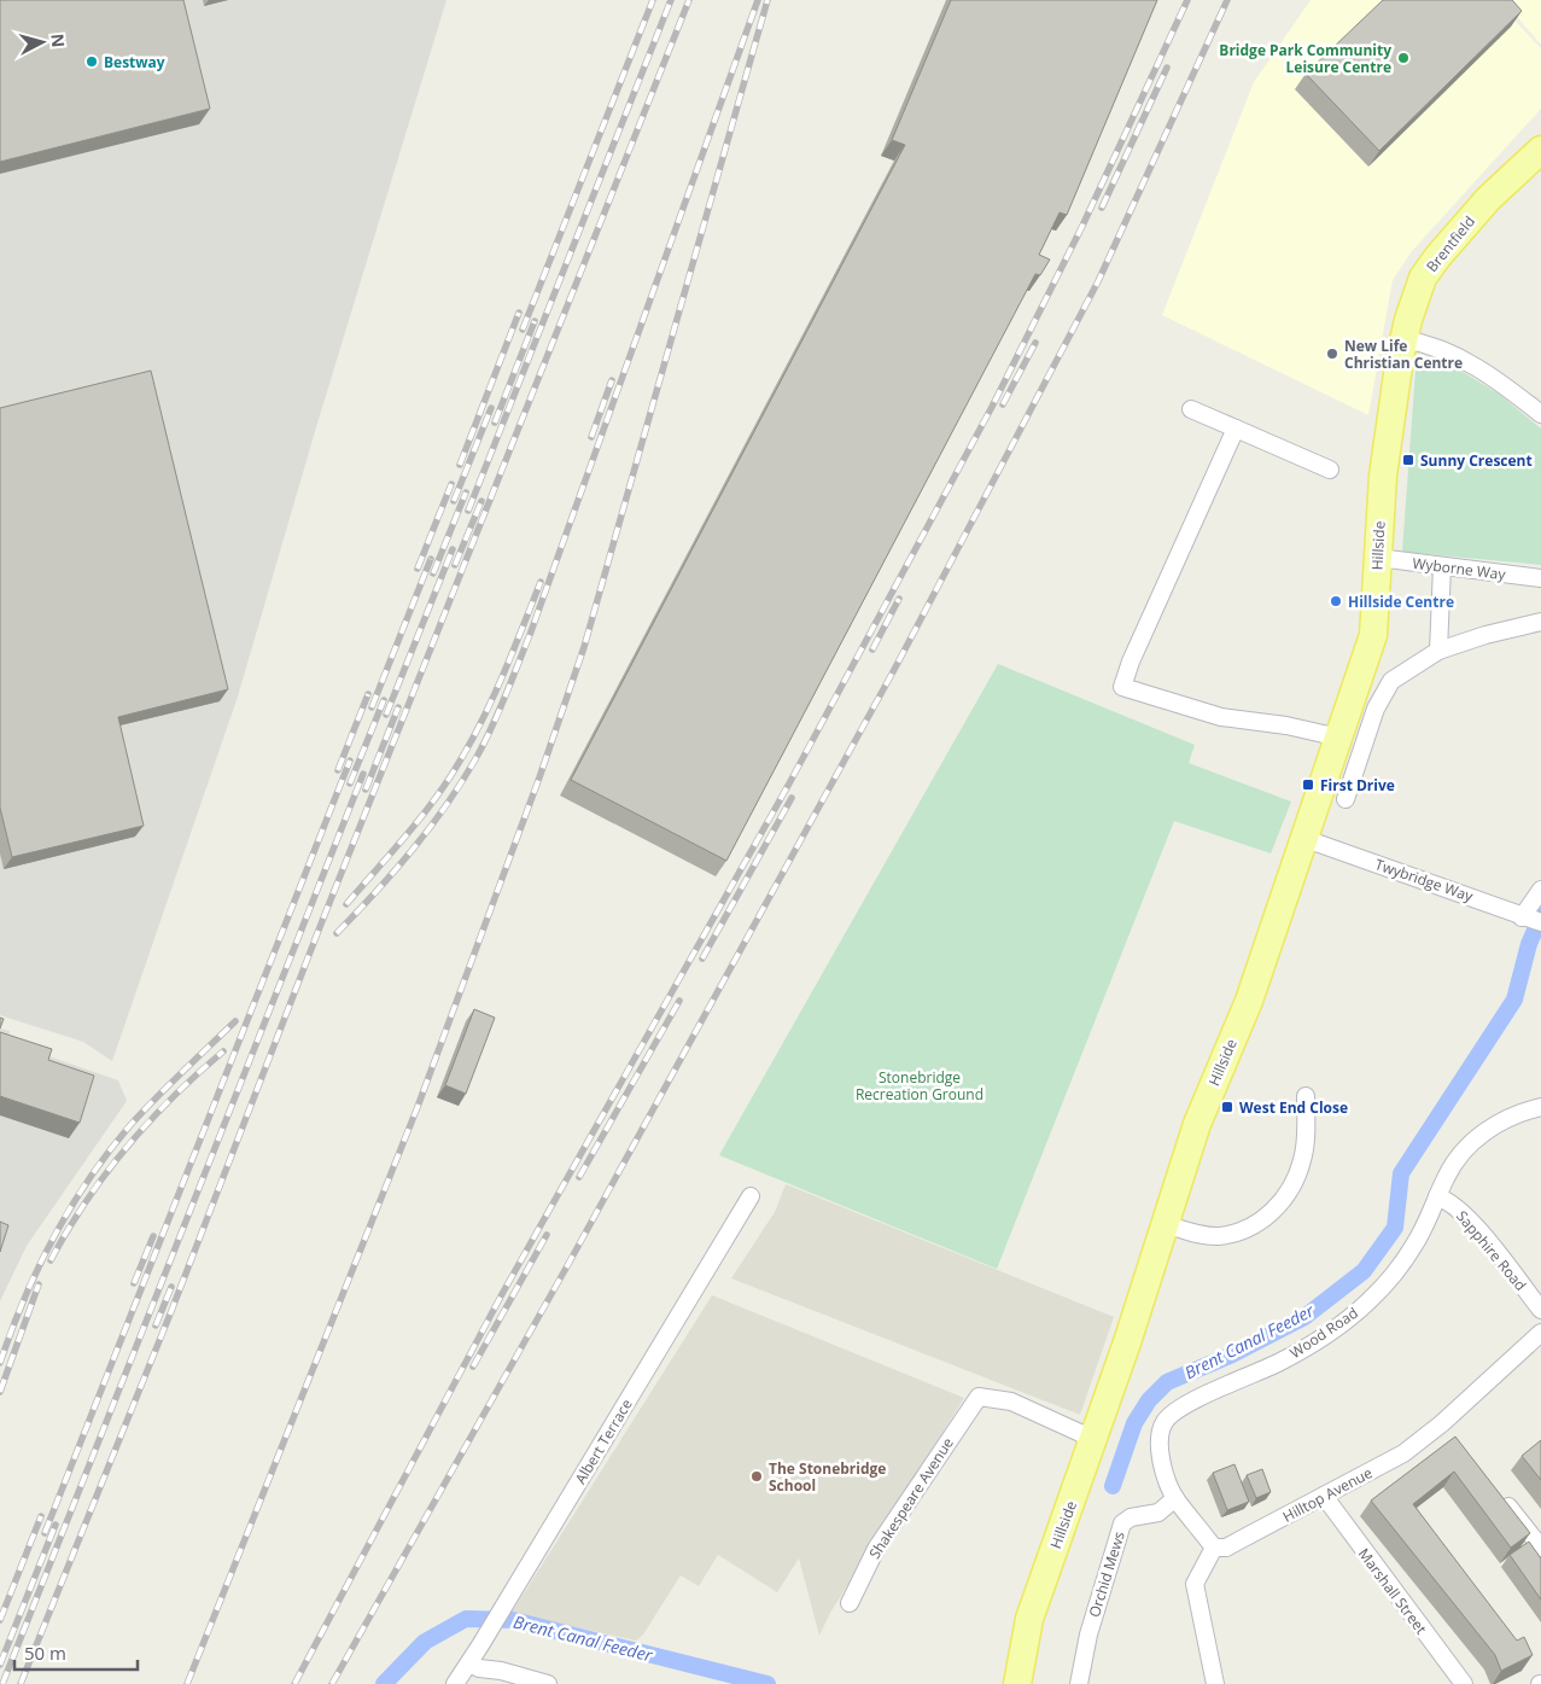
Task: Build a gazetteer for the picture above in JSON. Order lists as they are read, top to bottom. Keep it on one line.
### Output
{"streets":{"main road":["Brentfield","Hillside"],"street":["Wyborne Way","Twybridge Way","Sapphire Road","Wood Road","Albert Terrace","Hilltop Avenue","Shakespeare Avenue","Orchid Mews","Marshall Street"]},"crossings":[["Brentfield","Hillside"],["Hillside","Wyborne Way"],["Hillside","Twybridge Way"],["Hillside","Shakespeare Avenue"],["Sapphire Road","Wood Road"],["Wood Road","Hilltop Avenue"],["Wood Road","Orchid Mews"],["Hilltop Avenue","Marshall Street"]],"water":["Brent Canal Feeder"],"parks":["Stonebridge Recreation Ground"],"places":{"other":["Bridge Park Community Leisure Centre","Bestway","New Life Christian Centre","Hillside Centre","The Stonebridge School"],"transit":["Sunny Crescent","First Drive","West End Close"]},"scale_bar":"50 m","north":"right"}
